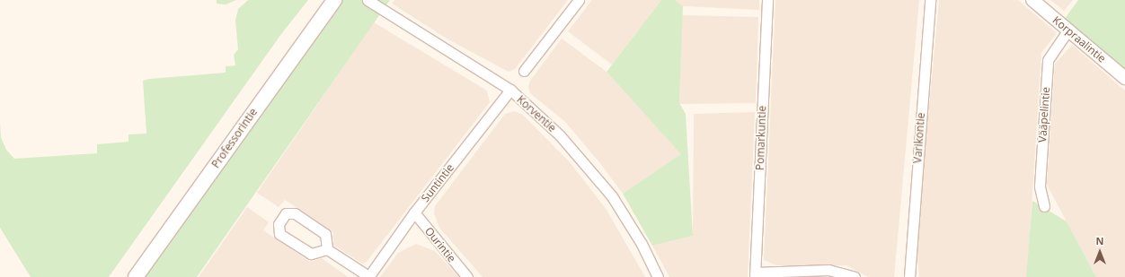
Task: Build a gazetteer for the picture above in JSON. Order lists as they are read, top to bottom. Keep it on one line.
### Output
{"streets":{"main road":["Professorintie"],"street":["Korpraalintie","Korventie","Vääpelintie","Pomarkuntie","Varikontie","Suntintie","Ourintie"]},"crossings":[["Korpraalintie","Vääpelintie"],["Korventie","Suntintie"],["Suntintie","Ourintie"]],"north":"top"}
